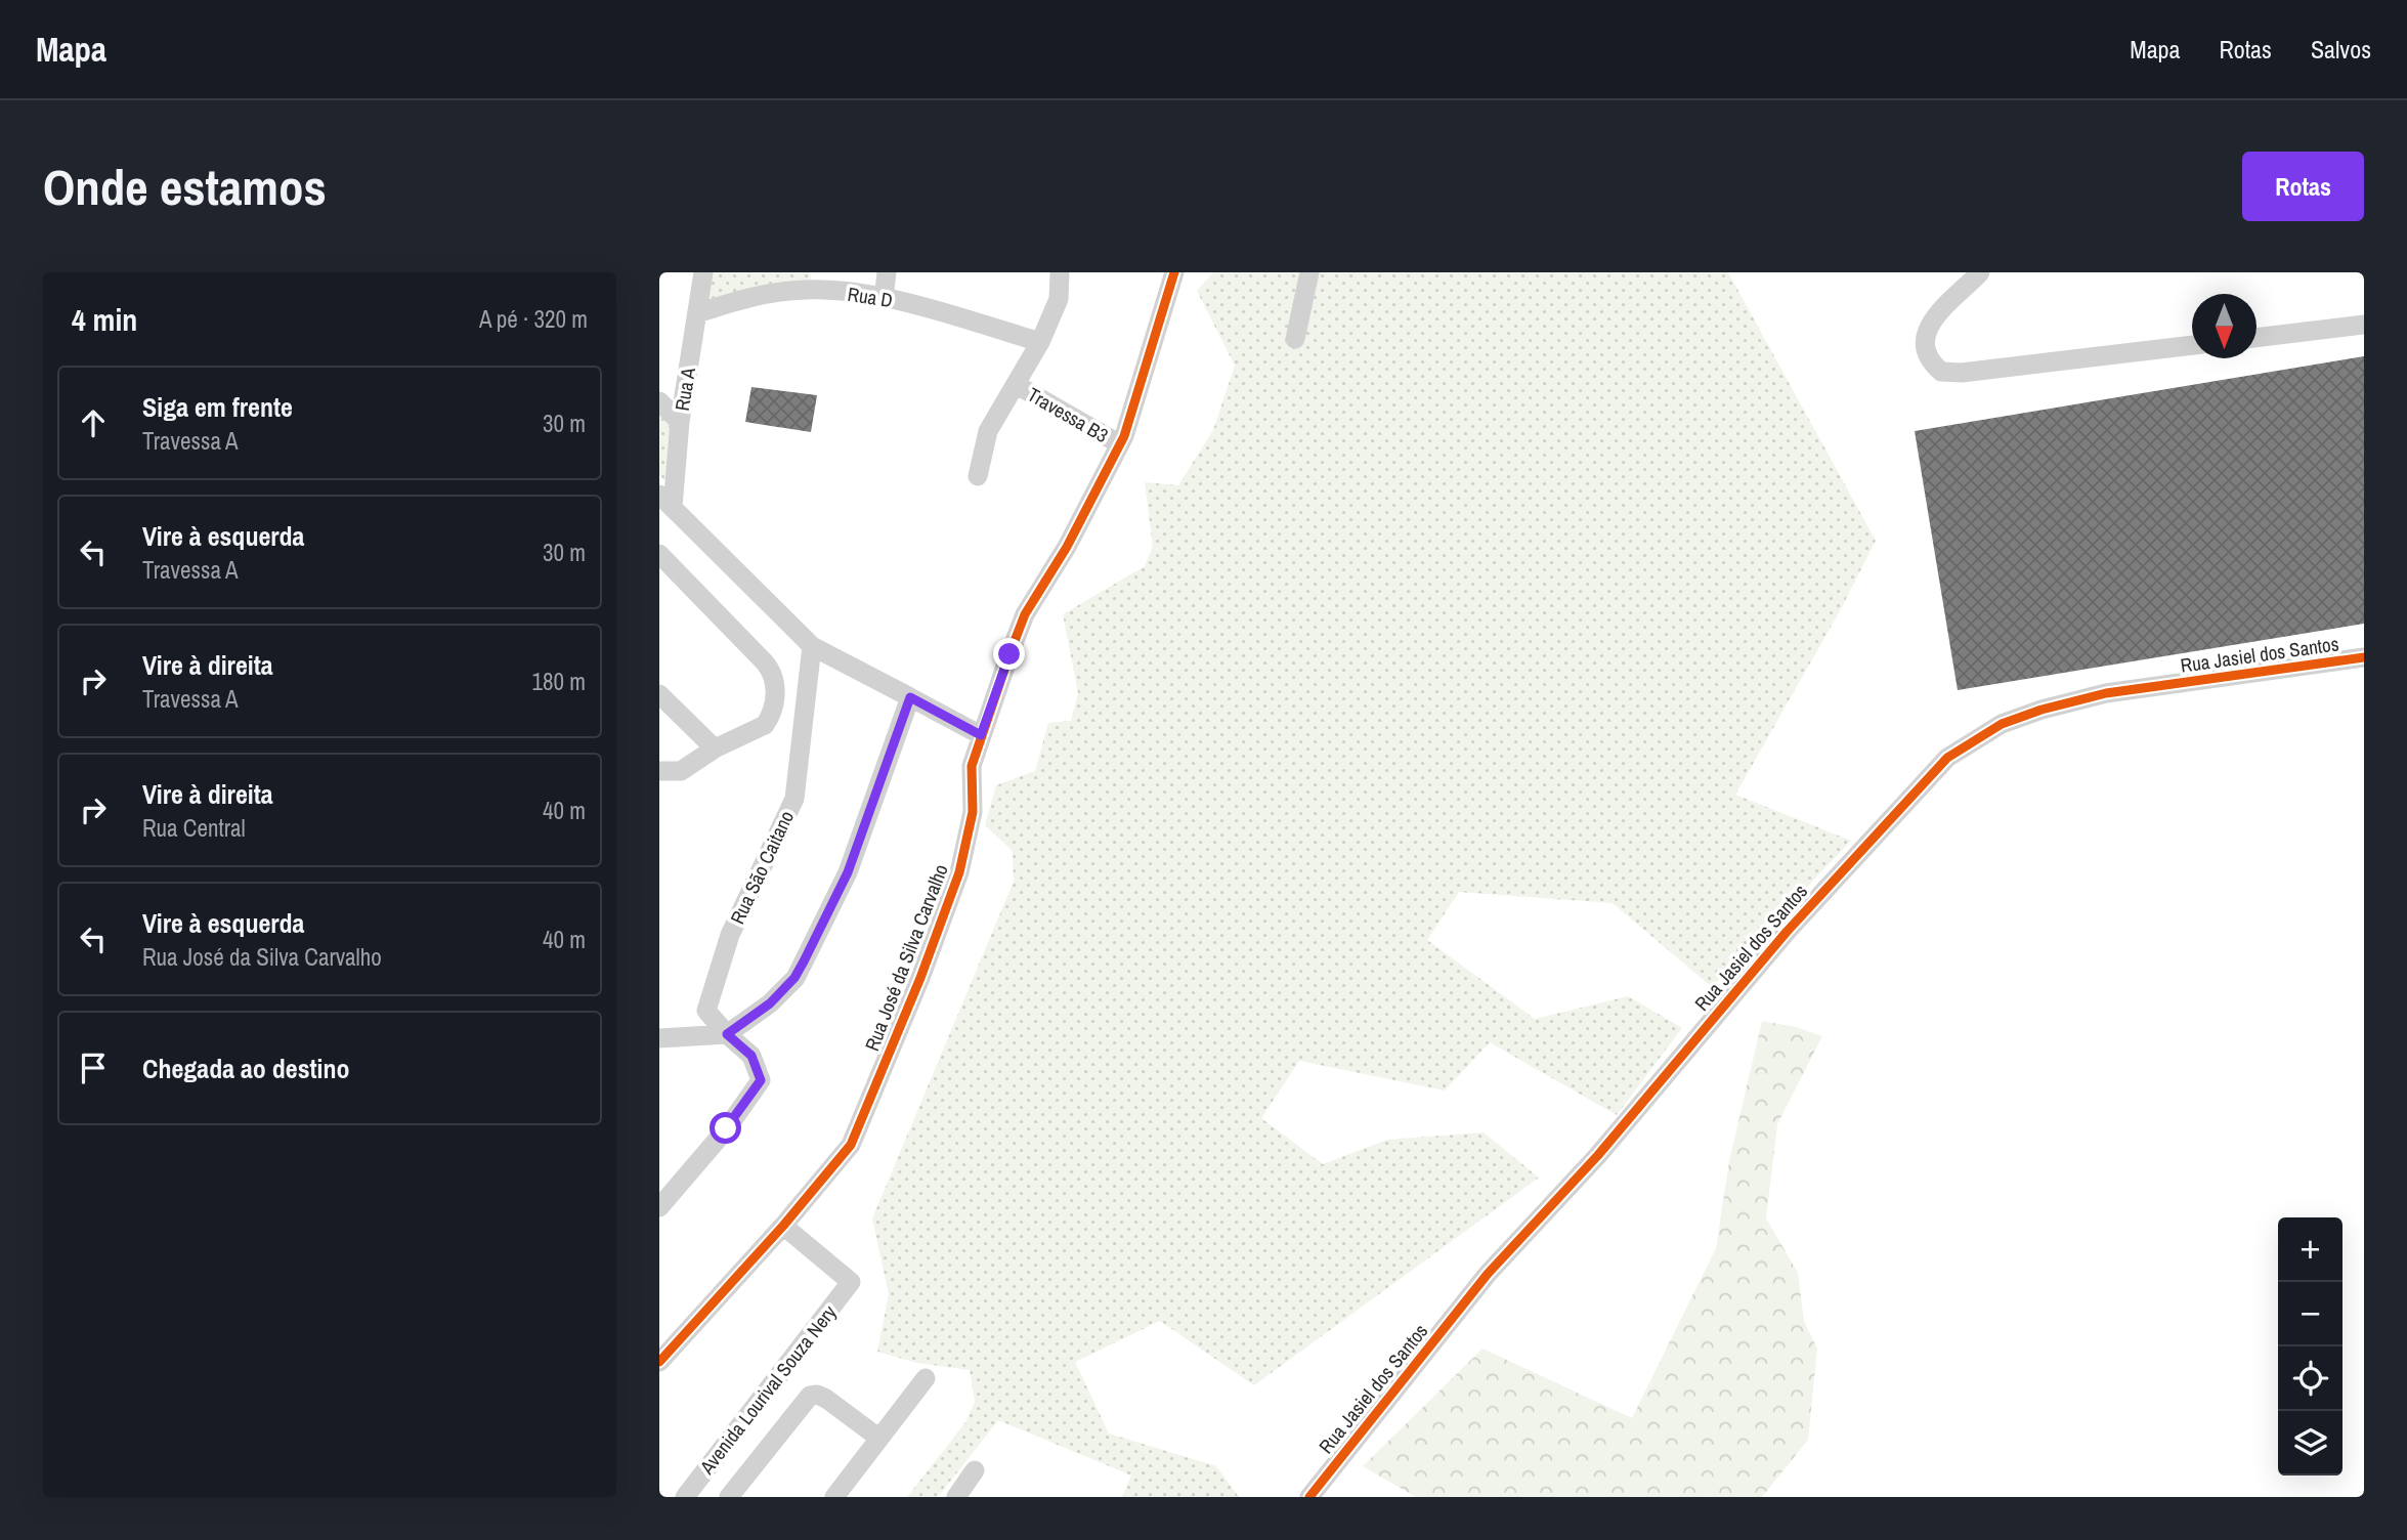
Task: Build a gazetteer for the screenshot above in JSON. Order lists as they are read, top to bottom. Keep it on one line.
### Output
{"streets":{"street":["Rua D","Rua A","Travessa B3","Rua Jasiel dos Santos","Rua São Caitano","Rua José da Silva Carvalho","Avenida Lourival Souza Nery"]},"crossings":[["Rua D","Rua A"],["Travessa B3","Rua José da Silva Carvalho"],["Rua José da Silva Carvalho","Avenida Lourival Souza Nery"]],"north":"bottom","page":{"header":"Mapa","nav":["Mapa","Rotas","Salvos"],"buttons":"Rotas","title":"Onde estamos","heading":["4 min","A pé · 320 m"],"list":[["Siga em frente","Travessa A","30 m"],["Vire à esquerda","Travessa A","30 m"],["Vire à direita","Travessa A","180 m"],["Vire à direita","Rua Central","40 m"],["Vire à esquerda","Rua José da Silva Carvalho","40 m"],"Chegada ao destino"],"map_buttons":["+","−"]}}
